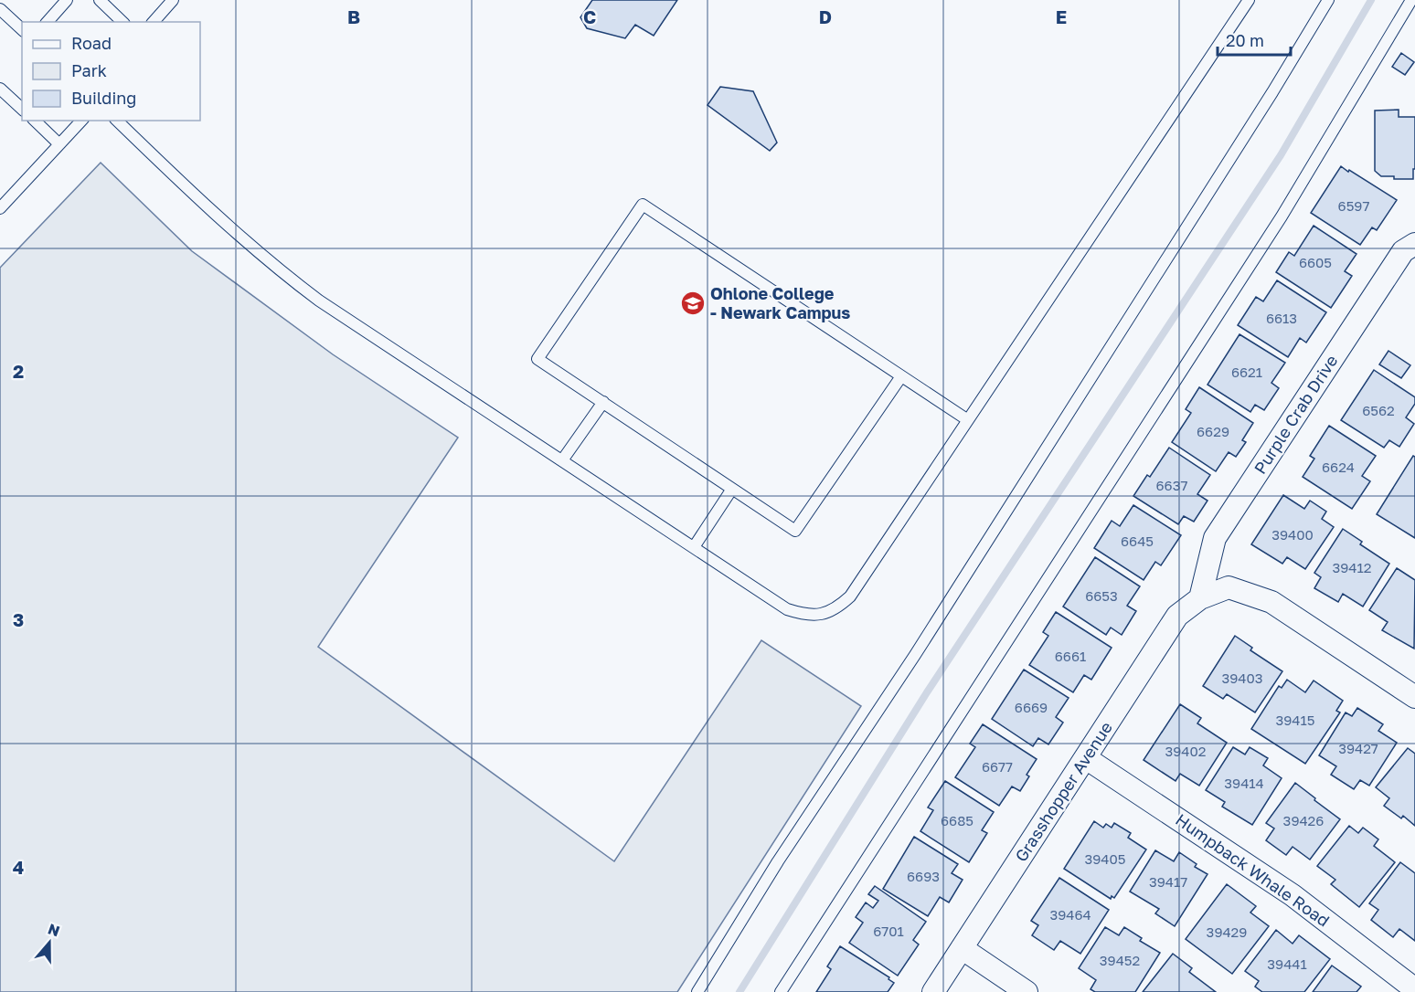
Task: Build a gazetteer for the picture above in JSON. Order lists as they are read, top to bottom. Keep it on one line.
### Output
{"streets":{"street":["Purple Crab Drive","Grasshopper Avenue","Humpback Whale Road"]},"crossings":[["Purple Crab Drive","Grasshopper Avenue"],["Grasshopper Avenue","Humpback Whale Road"]],"places":{"school or university":["Ohlone College - Newark Campus"]},"house_numbers":["6597","6605","6613","6621","6562","6629","6624","6637","39400","6645","39412","6653","6661","39403","6669","39415","39427","39402","6677","39414","6685","39426","39405","6693","39417","39464","6701","39429","39452","39441"],"legend":["Road","Park","Building"],"scale_bar":"20 m","north":"top","grid":{"columns":["B","C","D","E"],"rows":["2","3","4"]}}
